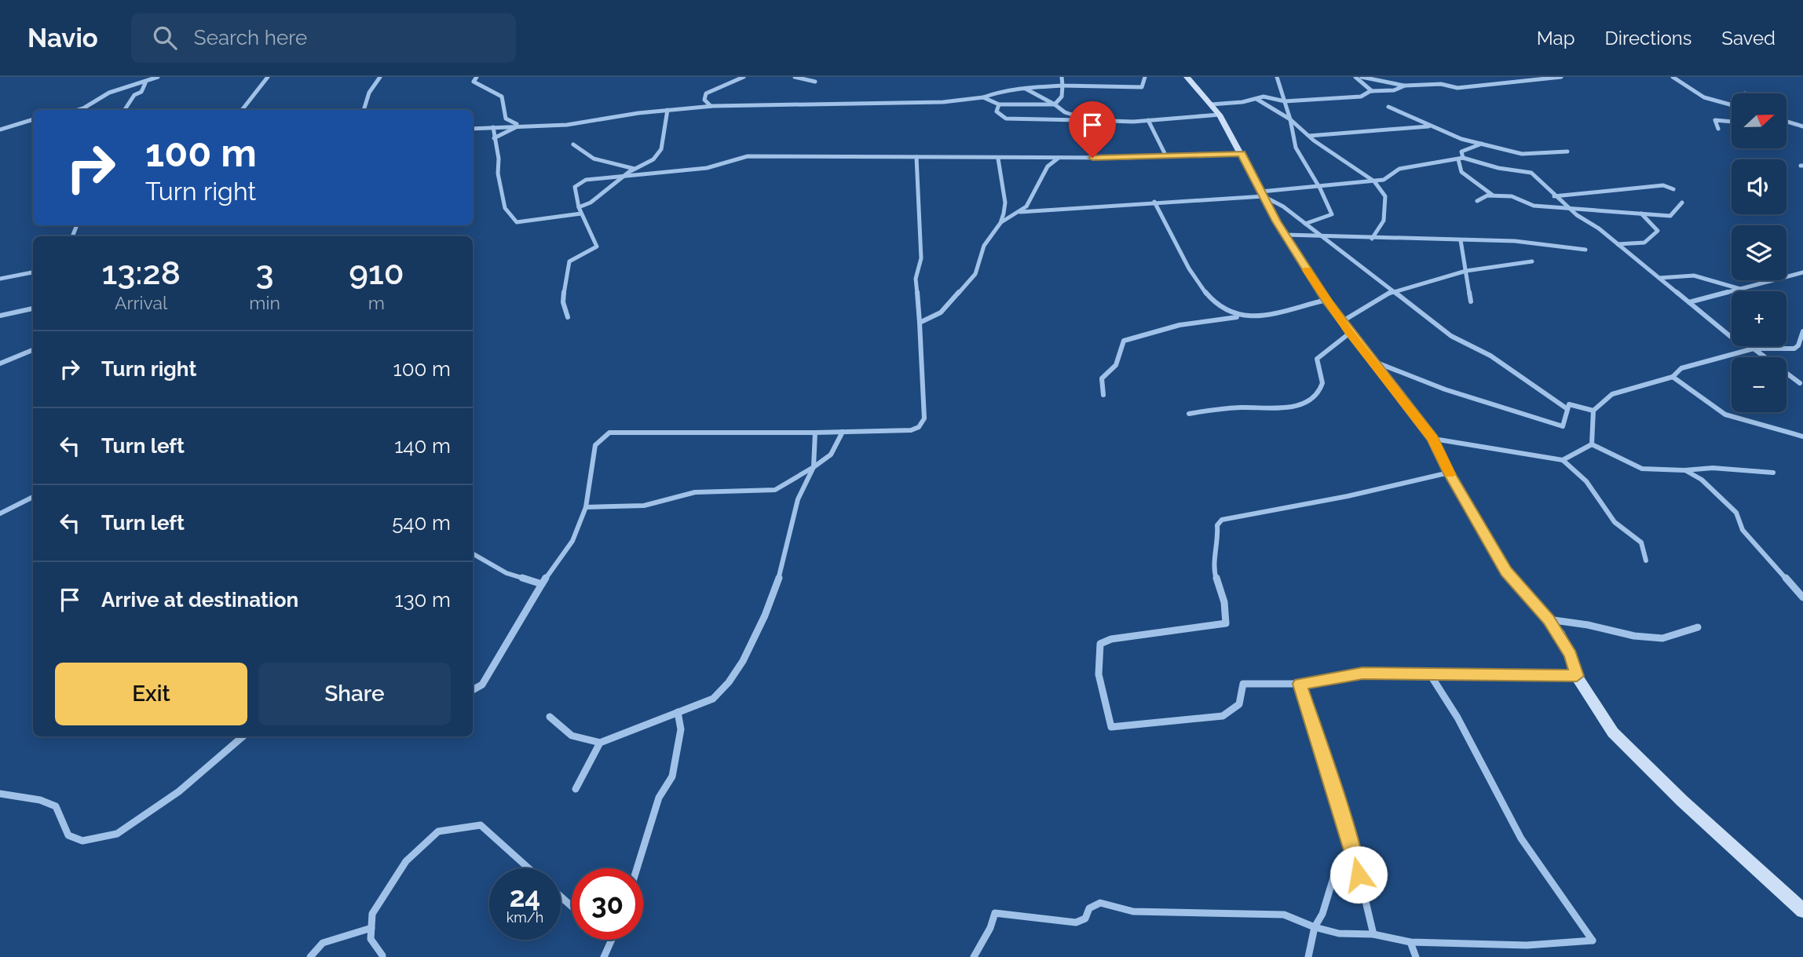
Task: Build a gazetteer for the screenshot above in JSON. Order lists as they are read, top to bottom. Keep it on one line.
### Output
{"north":"right","page":{"header":"Navio","search":"Search here","nav":["Map","Directions","Saved"],"map_buttons":["+","−"],"turn":["100 m","Turn right"],"eta":["13:28","Arrival","3","min","910","m"],"list":[{"name":"Turn right","value":"100 m"},{"name":"Turn left","value":"140 m"},{"name":"Turn left","value":"540 m"},{"name":"Arrive at destination","value":"130 m"}],"buttons":["Exit","Share"],"speed":"24 km/h","limit":"30"}}
